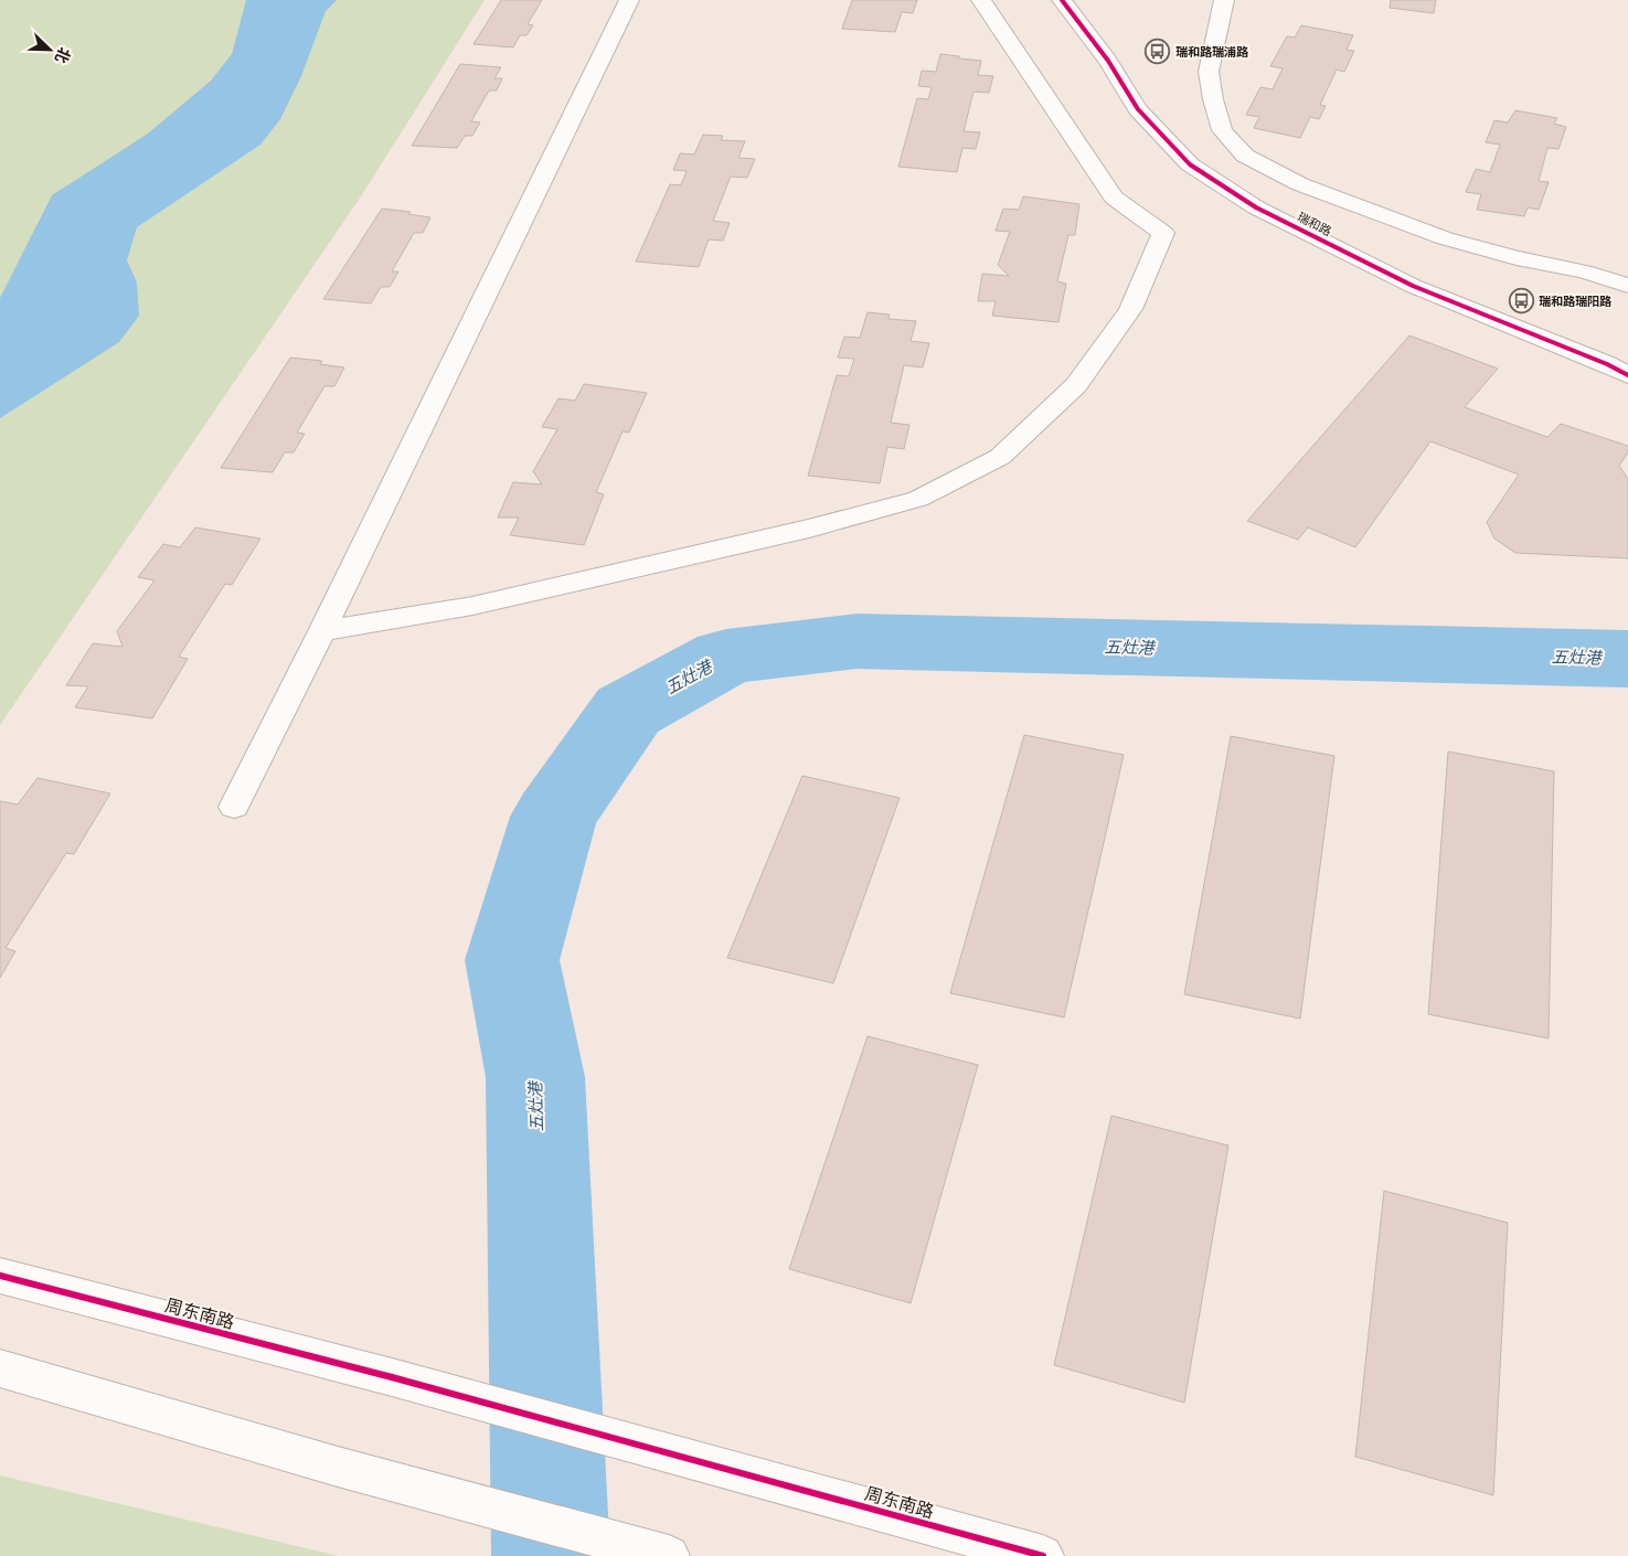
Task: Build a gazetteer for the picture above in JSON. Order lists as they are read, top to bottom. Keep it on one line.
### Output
{"streets":{"street":["瑞和路","周东南路"]},"water":["五灶港"],"places":{"bus stop":["瑞和路瑞浦路","瑞和路瑞阳路"]},"north":"bottom right"}
